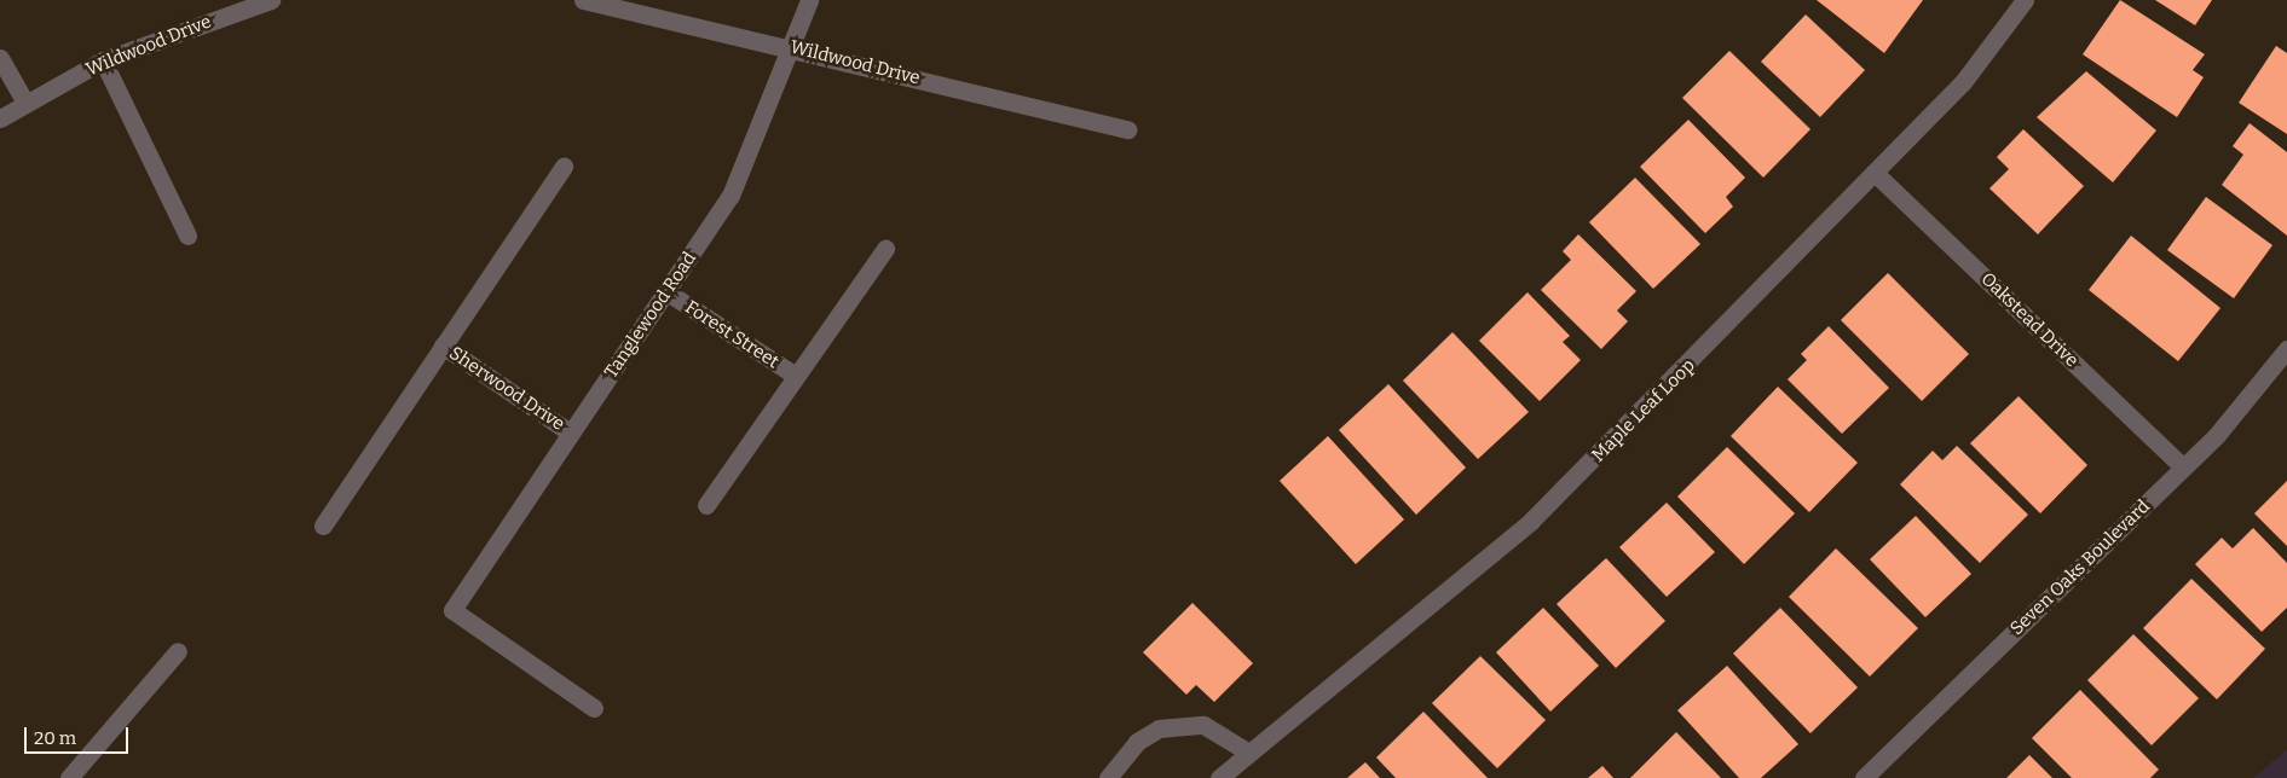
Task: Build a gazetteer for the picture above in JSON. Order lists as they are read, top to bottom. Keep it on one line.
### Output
{"streets":{"street":["Wildwood Drive","Tanglewood Road","Oakstead Drive","Forest Street","Sherwood Drive","Maple Leaf Loop","Seven Oaks Boulevard"]},"crossings":[["Wildwood Drive","Tanglewood Road"],["Tanglewood Road","Forest Street"],["Tanglewood Road","Sherwood Drive"],["Oakstead Drive","Maple Leaf Loop"],["Oakstead Drive","Seven Oaks Boulevard"]],"scale_bar":"20 m"}
